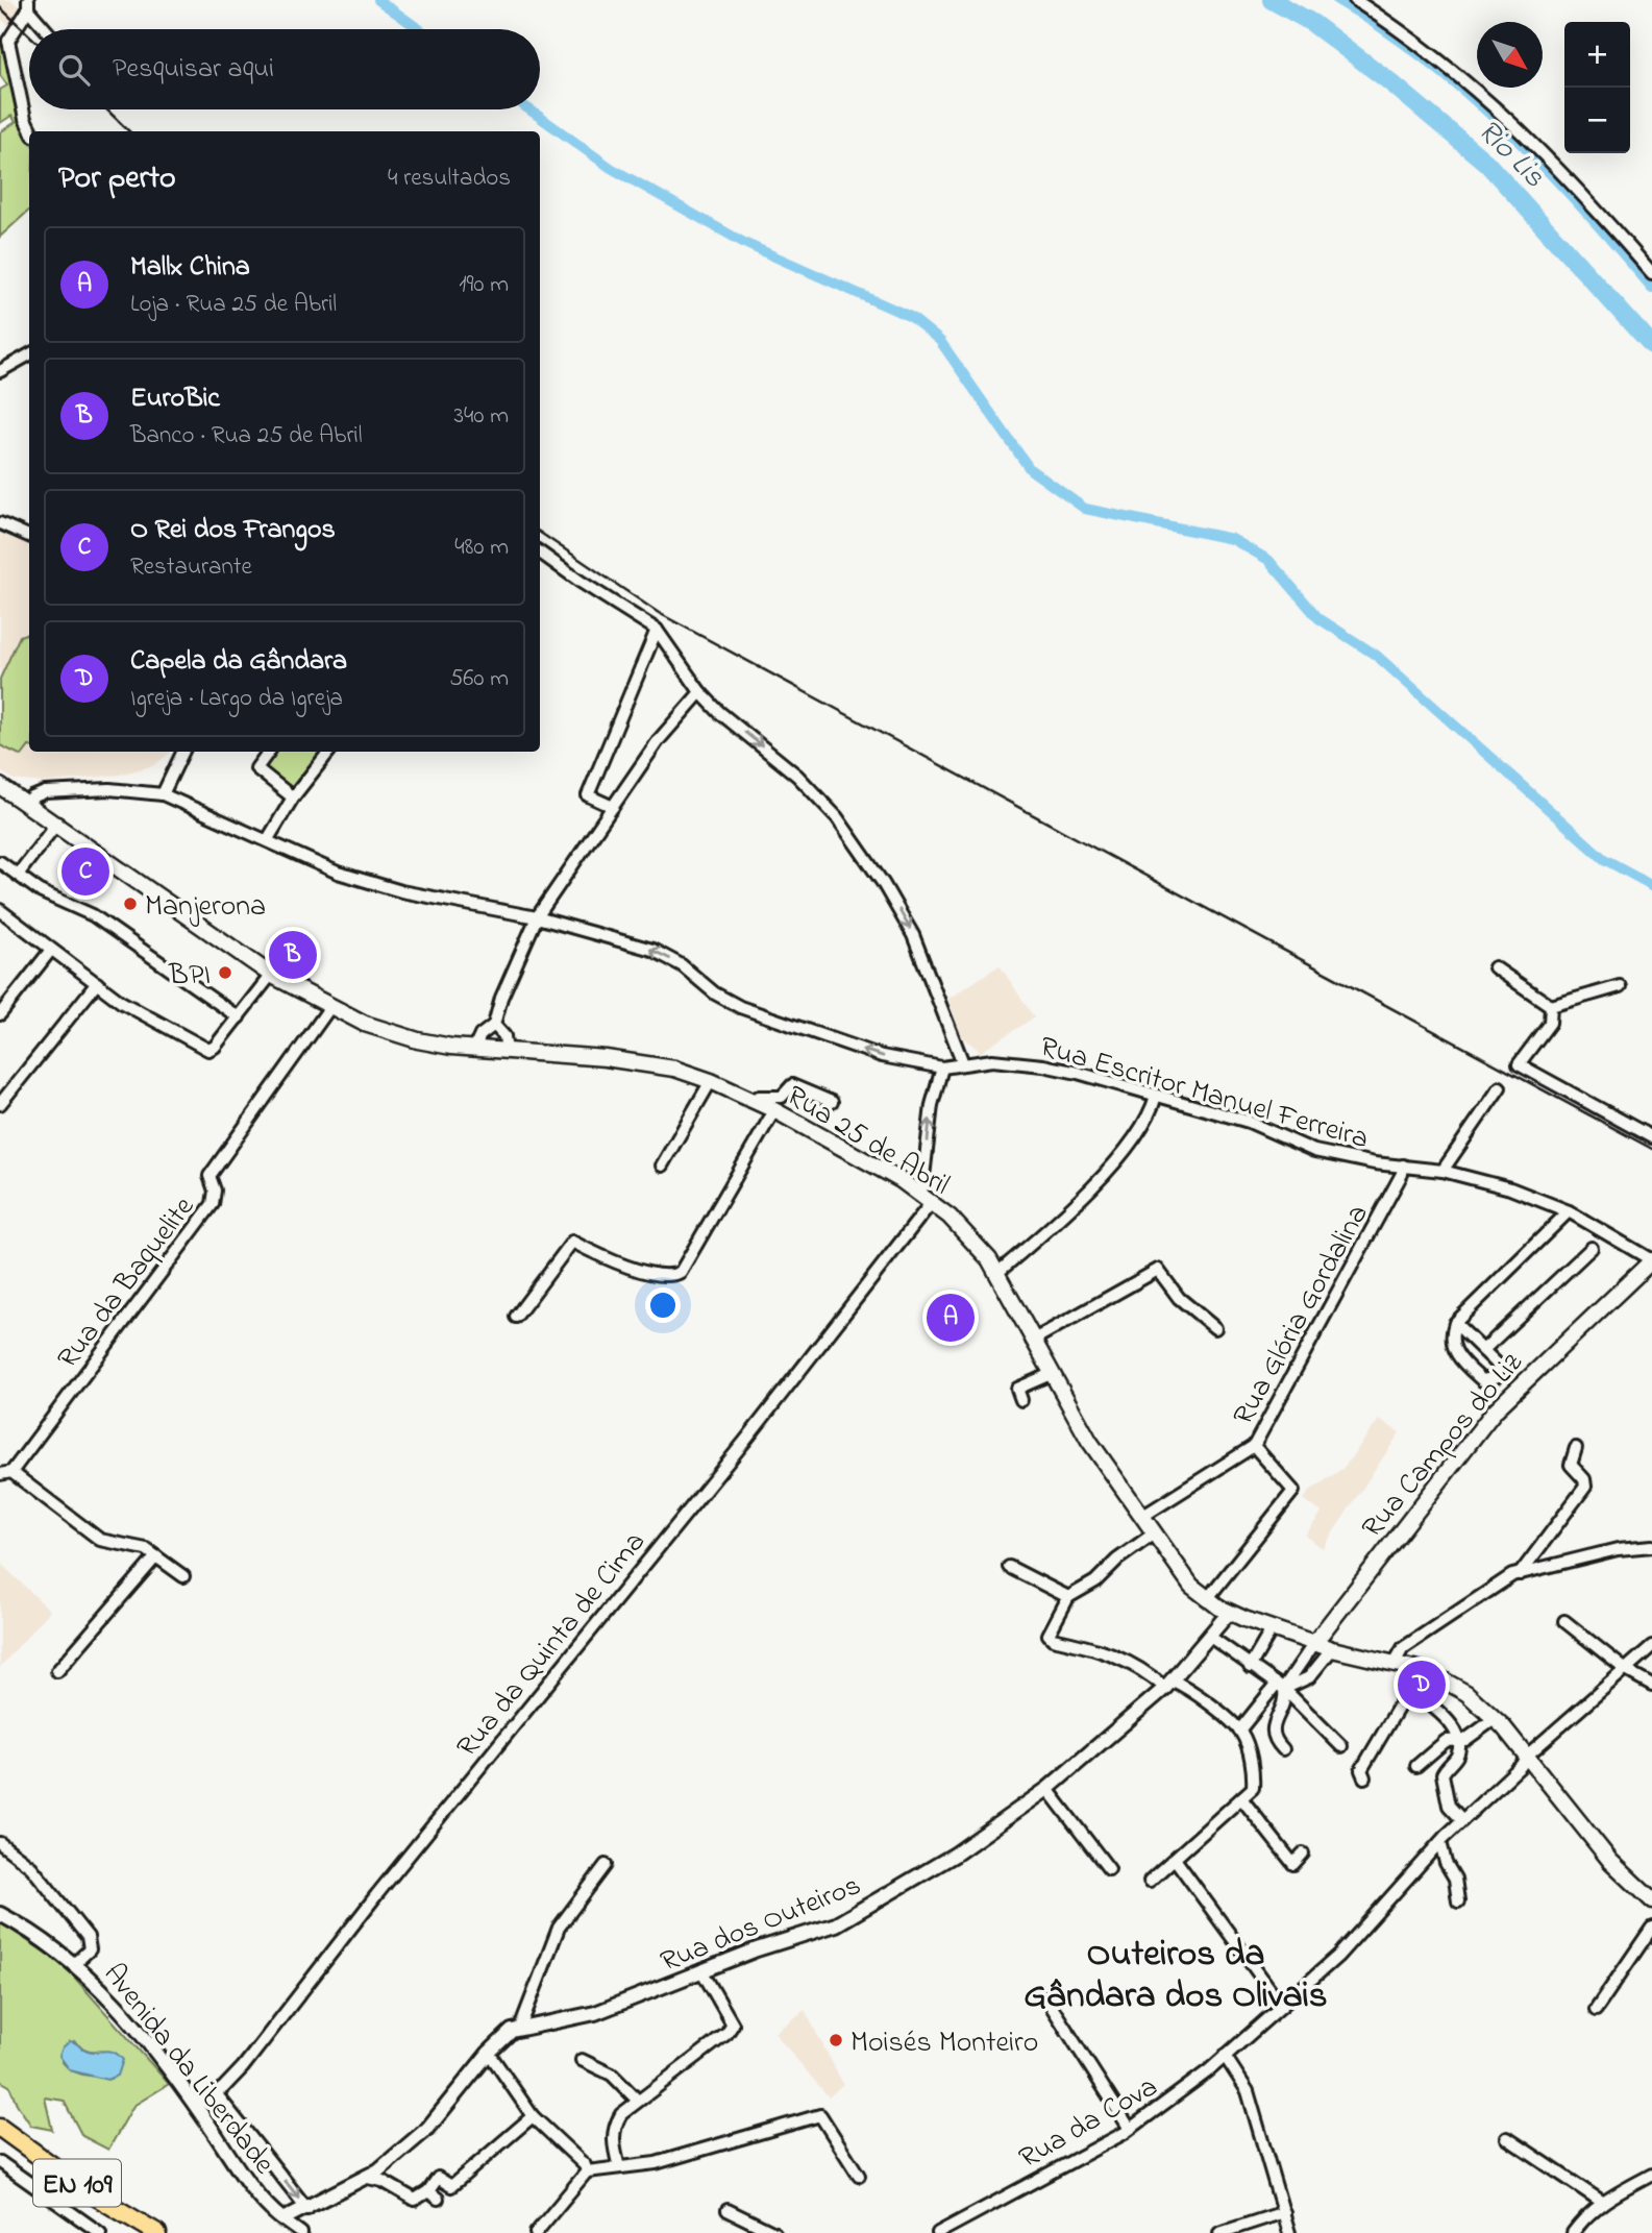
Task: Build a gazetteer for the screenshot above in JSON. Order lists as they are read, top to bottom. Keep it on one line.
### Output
{"streets":{"main road":["Rua 25 de Abril","Rua Campos do Liz","EN 109"],"street":["Rua Escritor Manuel Ferreira","Rua da Baquelite","Rua Glória Gordalina","Rua da Quinta de Cima","Rua dos Outeiros","Avenida da Liberdade","Rua da Cova"]},"crossings":[["Rua Escritor Manuel Ferreira","Rua Glória Gordalina"],["Rua Escritor Manuel Ferreira","Rua Campos do Liz"],["Rua 25 de Abril","Rua da Baquelite"],["Rua 25 de Abril","Rua Glória Gordalina"],["Rua 25 de Abril","Rua Campos do Liz"],["Rua 25 de Abril","Rua da Quinta de Cima"],["Rua 25 de Abril","Rua dos Outeiros"],["Rua 25 de Abril","Rua da Cova"],["Rua da Quinta de Cima","Avenida da Liberdade"],["Rua dos Outeiros","Avenida da Liberdade"]],"districts":["Outeiros da Gândara dos Olivais"],"water":["Rio Lis"],"places":["Manjerona","BPI","Moisés Monteiro"],"north":"bottom right","page":{"map_buttons":["+","−"],"search":"Pesquisar aqui","heading":["Por perto","4 resultados"],"list":[{"mark":"A","name":"Mallx China","note":"Loja · Rua 25 de Abril","value":"190 m"},{"mark":"B","name":"EuroBic","note":"Banco · Rua 25 de Abril","value":"340 m"},{"mark":"C","name":"O Rei dos Frangos","note":"Restaurante","value":"480 m"},{"mark":"D","name":"Capela da Gândara","note":"Igreja · Largo da Igreja","value":"560 m"}],"pins":["C","B","A","D"]}}
